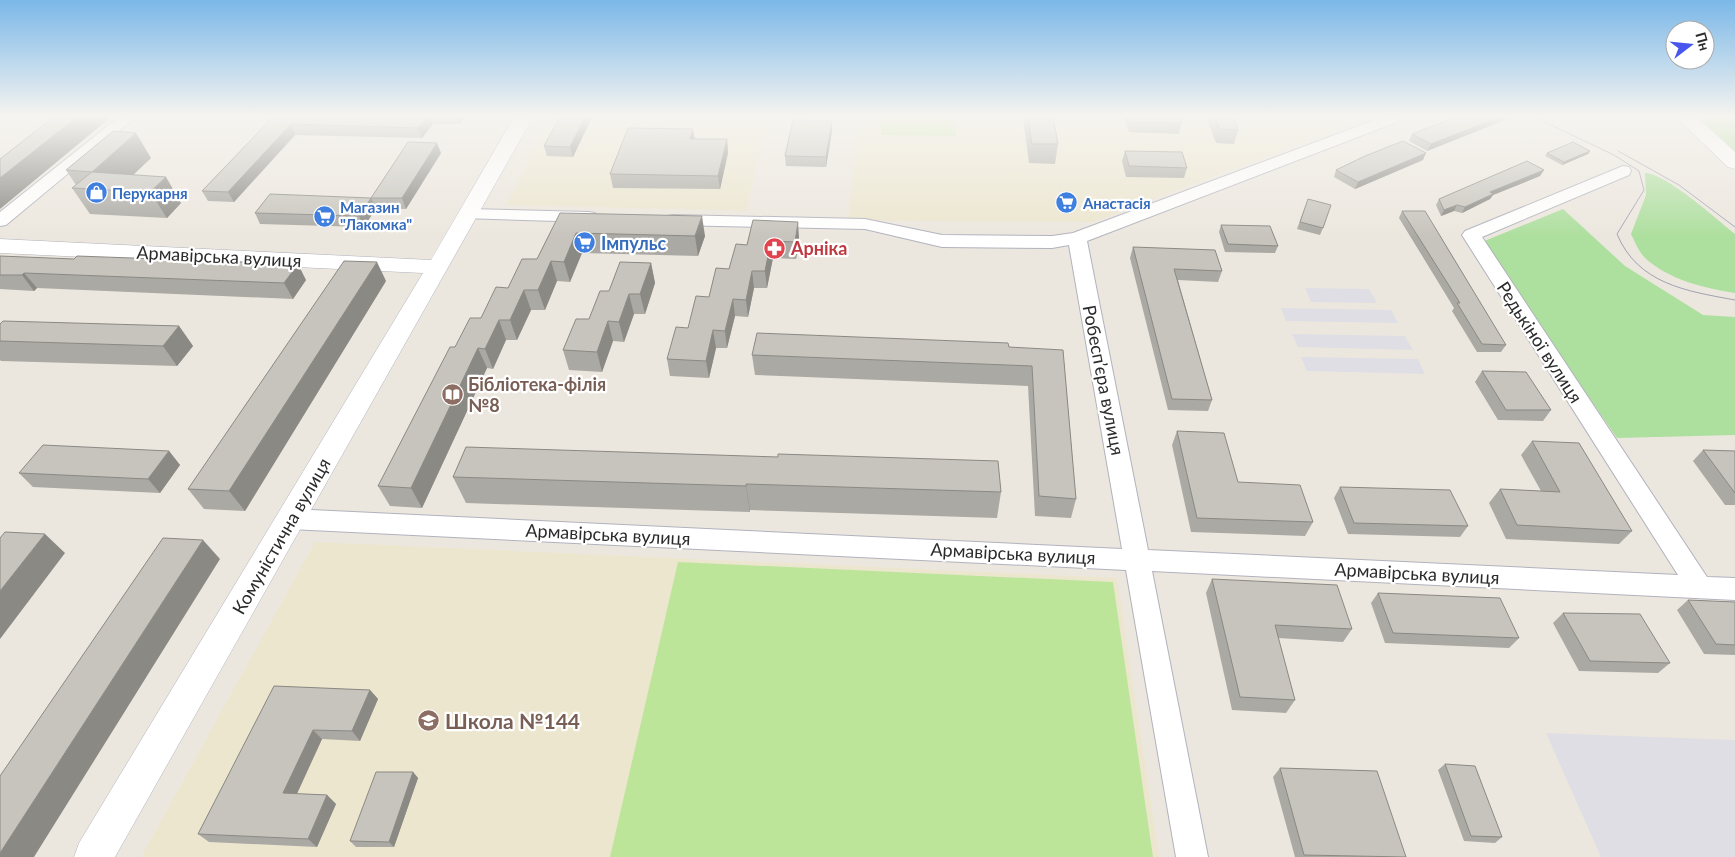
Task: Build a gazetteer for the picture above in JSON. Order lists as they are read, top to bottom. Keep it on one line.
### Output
{"streets":{"street":["Армавірська вулиця","Редькіної вулиця","Робесп’єра вулиця","Комуністична вулиця"]},"crossings":[["Армавірська вулиця","Редькіної вулиця"],["Армавірська вулиця","Робесп’єра вулиця"],["Армавірська вулиця","Комуністична вулиця"]],"places":{"shop":["Перукарня"],"supermarket":["Анастасія","Магазин \"Лакомка\"","Імпульс"],"pharmacy":["Арніка"],"library":["Бібліотека-філія №8"],"school or university":["Школа №144"]},"north":"right"}
